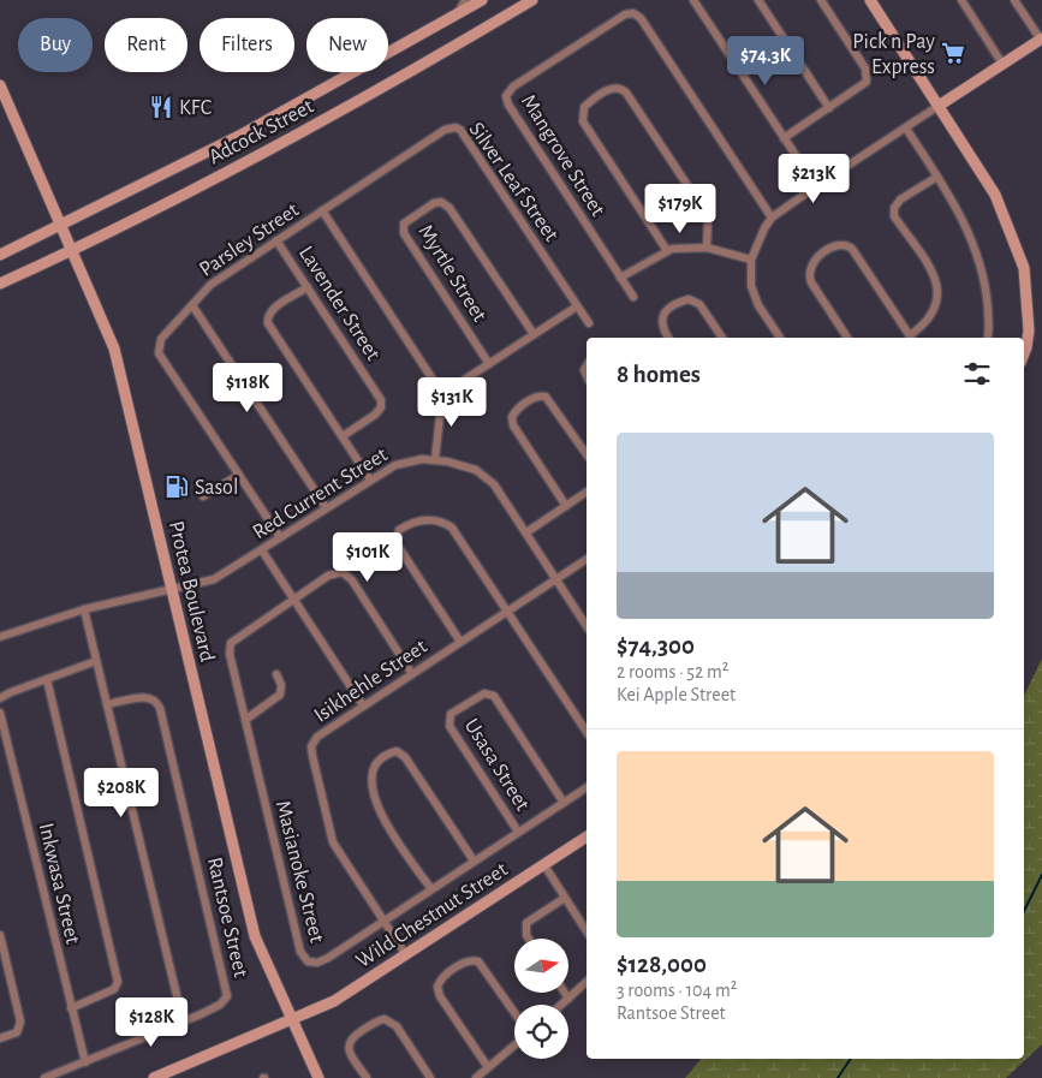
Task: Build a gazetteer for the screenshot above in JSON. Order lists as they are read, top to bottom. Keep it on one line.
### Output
{"streets":{"street":["Adcock Street","Mangrove Street","Silver Leaf Street","Parsley Street","Myrtle Street","Lavender Street","Red Current Street","Protea Boulevard","Isikhehle Street","Usasa Street","Masianoke Street","Inkwasa Street","Wild Chestnut Street","Rantsoe Street"]},"crossings":[["Adcock Street","Protea Boulevard"],["Silver Leaf Street","Parsley Street"],["Parsley Street","Lavender Street"],["Parsley Street","Red Current Street"],["Red Current Street","Protea Boulevard"],["Red Current Street","Isikhehle Street"],["Protea Boulevard","Wild Chestnut Street"],["Isikhehle Street","Masianoke Street"],["Isikhehle Street","Wild Chestnut Street"],["Usasa Street","Masianoke Street"],["Inkwasa Street","Rantsoe Street"]],"places":{"supermarket":["Pick n Pay Express"],"restaurant":["KFC"],"fuel station":["Sasol"]},"north":"right","page":{"chip":["Buy","Rent","Filters","New"],"price":["$74.3K","$213K","$179K","$118K","$131K","$101K","$208K","$128K"],"heading":"8 homes","list":[{"name":"$74,300","note":"2 rooms · 52 m² · Kei Apple Street"},{"name":"$128,000","note":"3 rooms · 104 m² · Rantsoe Street"}]}}
